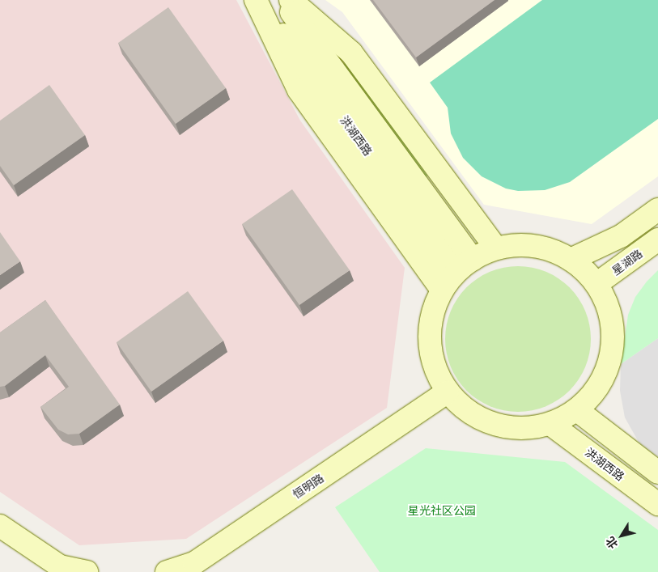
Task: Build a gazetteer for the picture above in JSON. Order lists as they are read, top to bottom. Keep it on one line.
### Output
{"streets":{"main road":["洪湖西路","星湖路","恒明路"]},"parks":["星光社区公园"],"north":"bottom left"}
